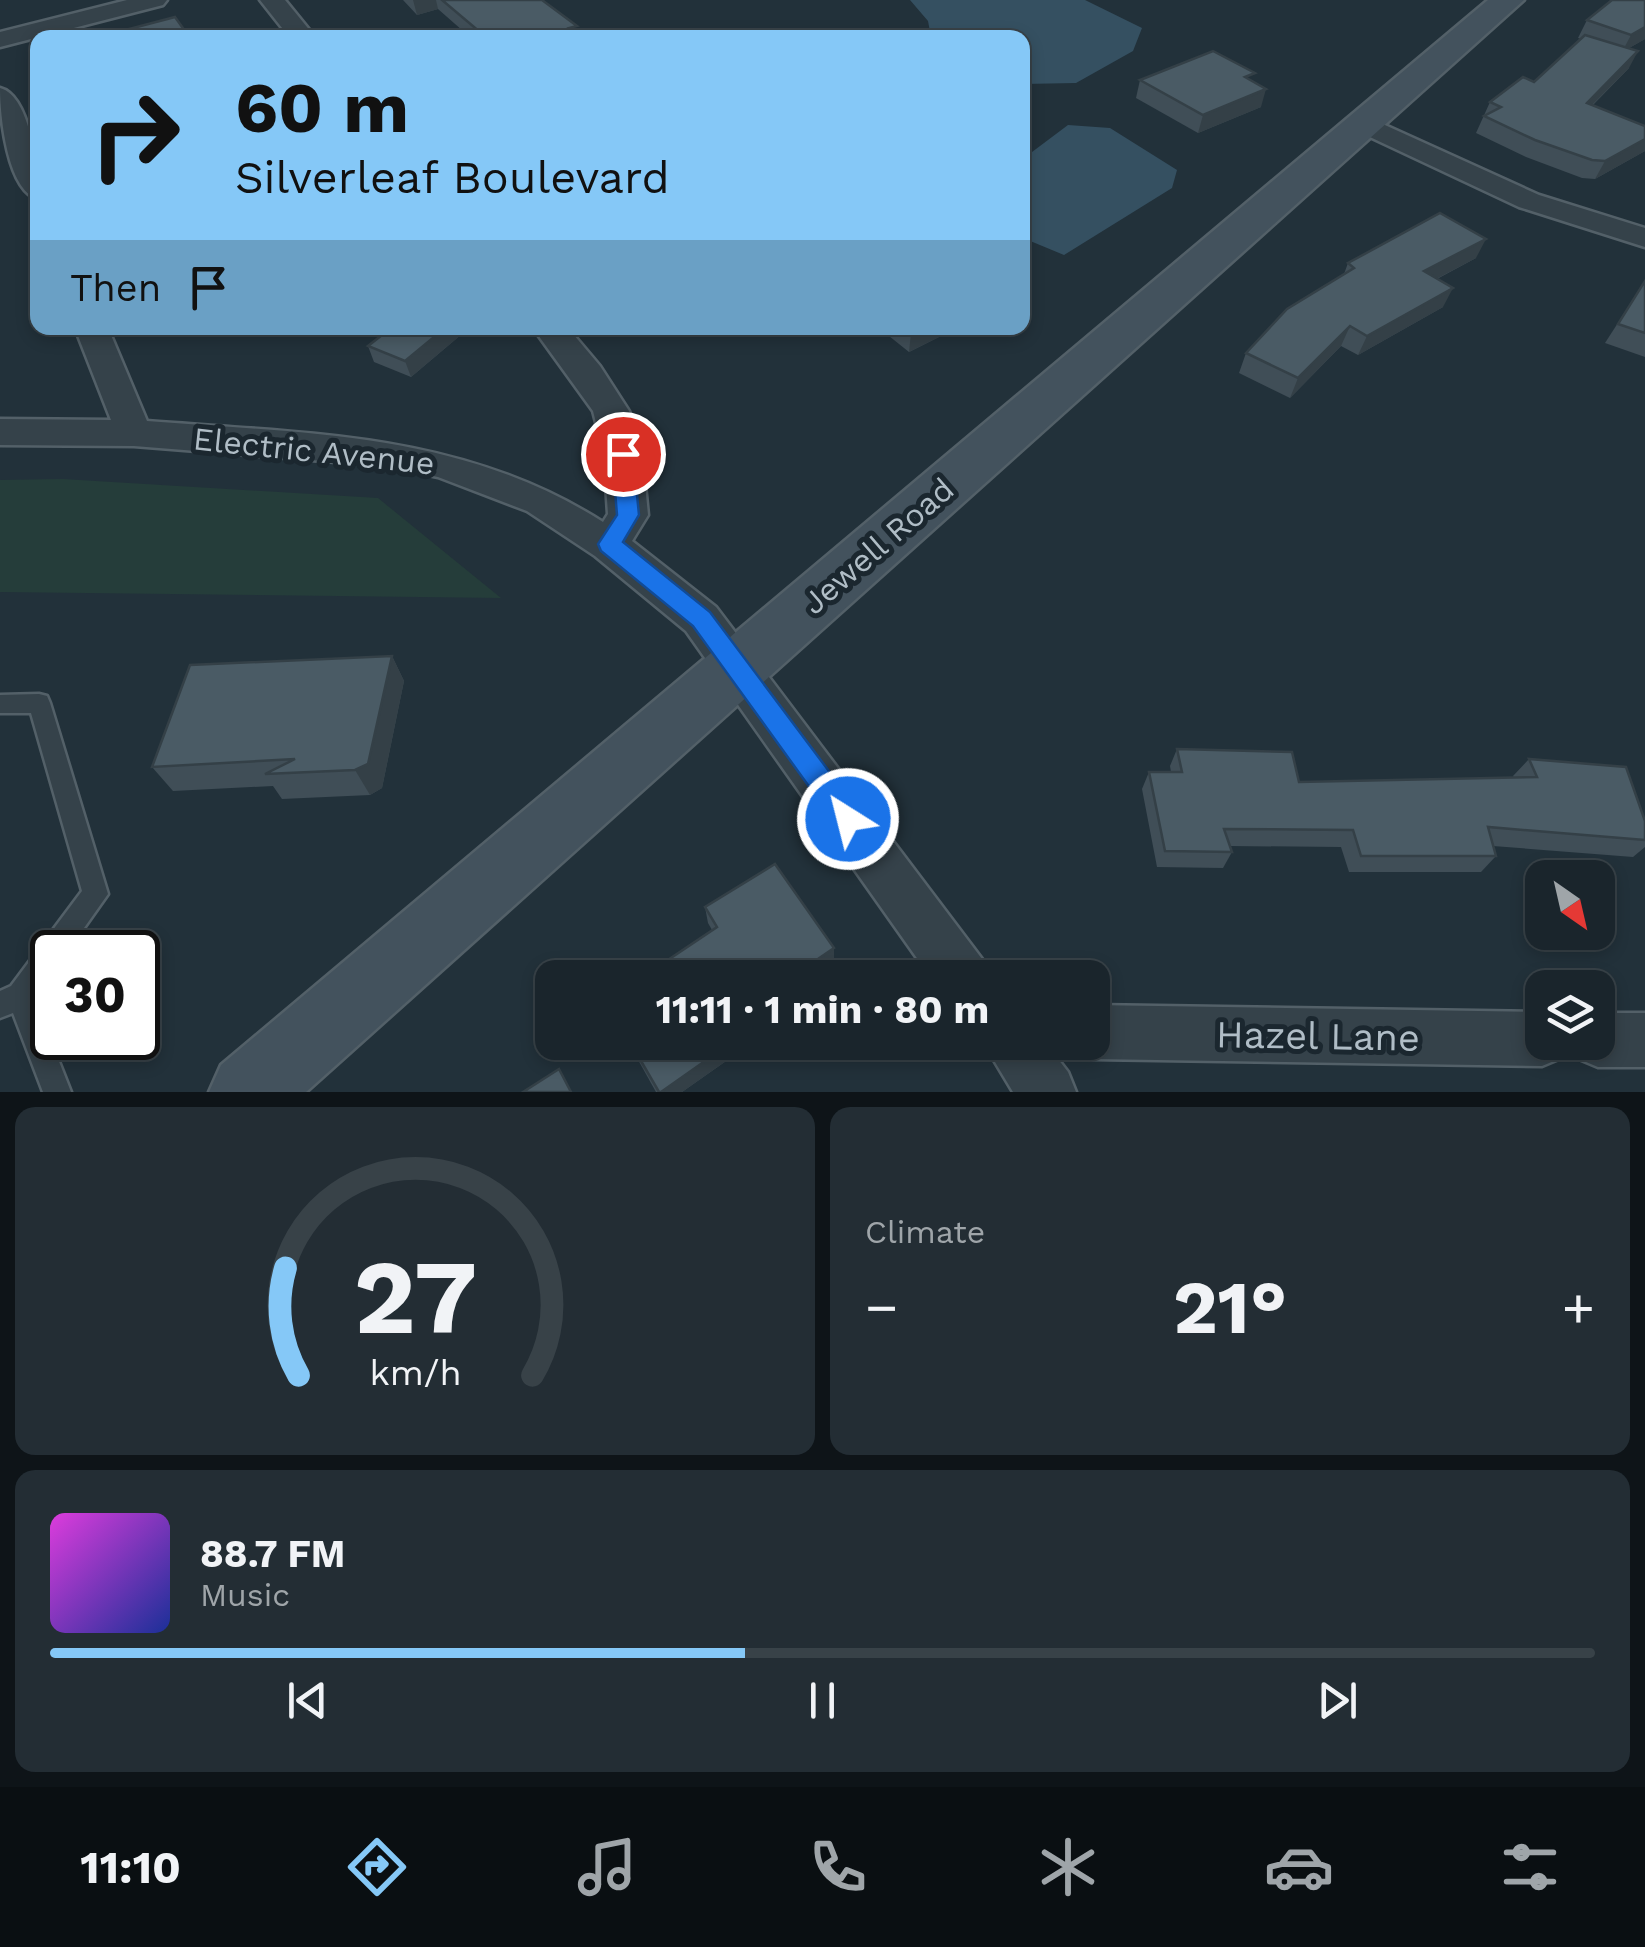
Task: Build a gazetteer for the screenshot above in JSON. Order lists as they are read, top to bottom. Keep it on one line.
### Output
{"streets":{"street":["Electric Avenue","Jewell Road","Hazel Lane"]},"crossings":[["Electric Avenue","Jewell Road"]],"north":"bottom right","page":{"turn":["60 m","Silverleaf Boulevard"],"then":"Then","limit":"30","trip":"11:11 · 1 min · 80 m","tile":"Climate","heat":["−","21°","+"],"song":["88.7 FM","Music"],"tabs":"11:10","gauge":["27","km/h"]}}
